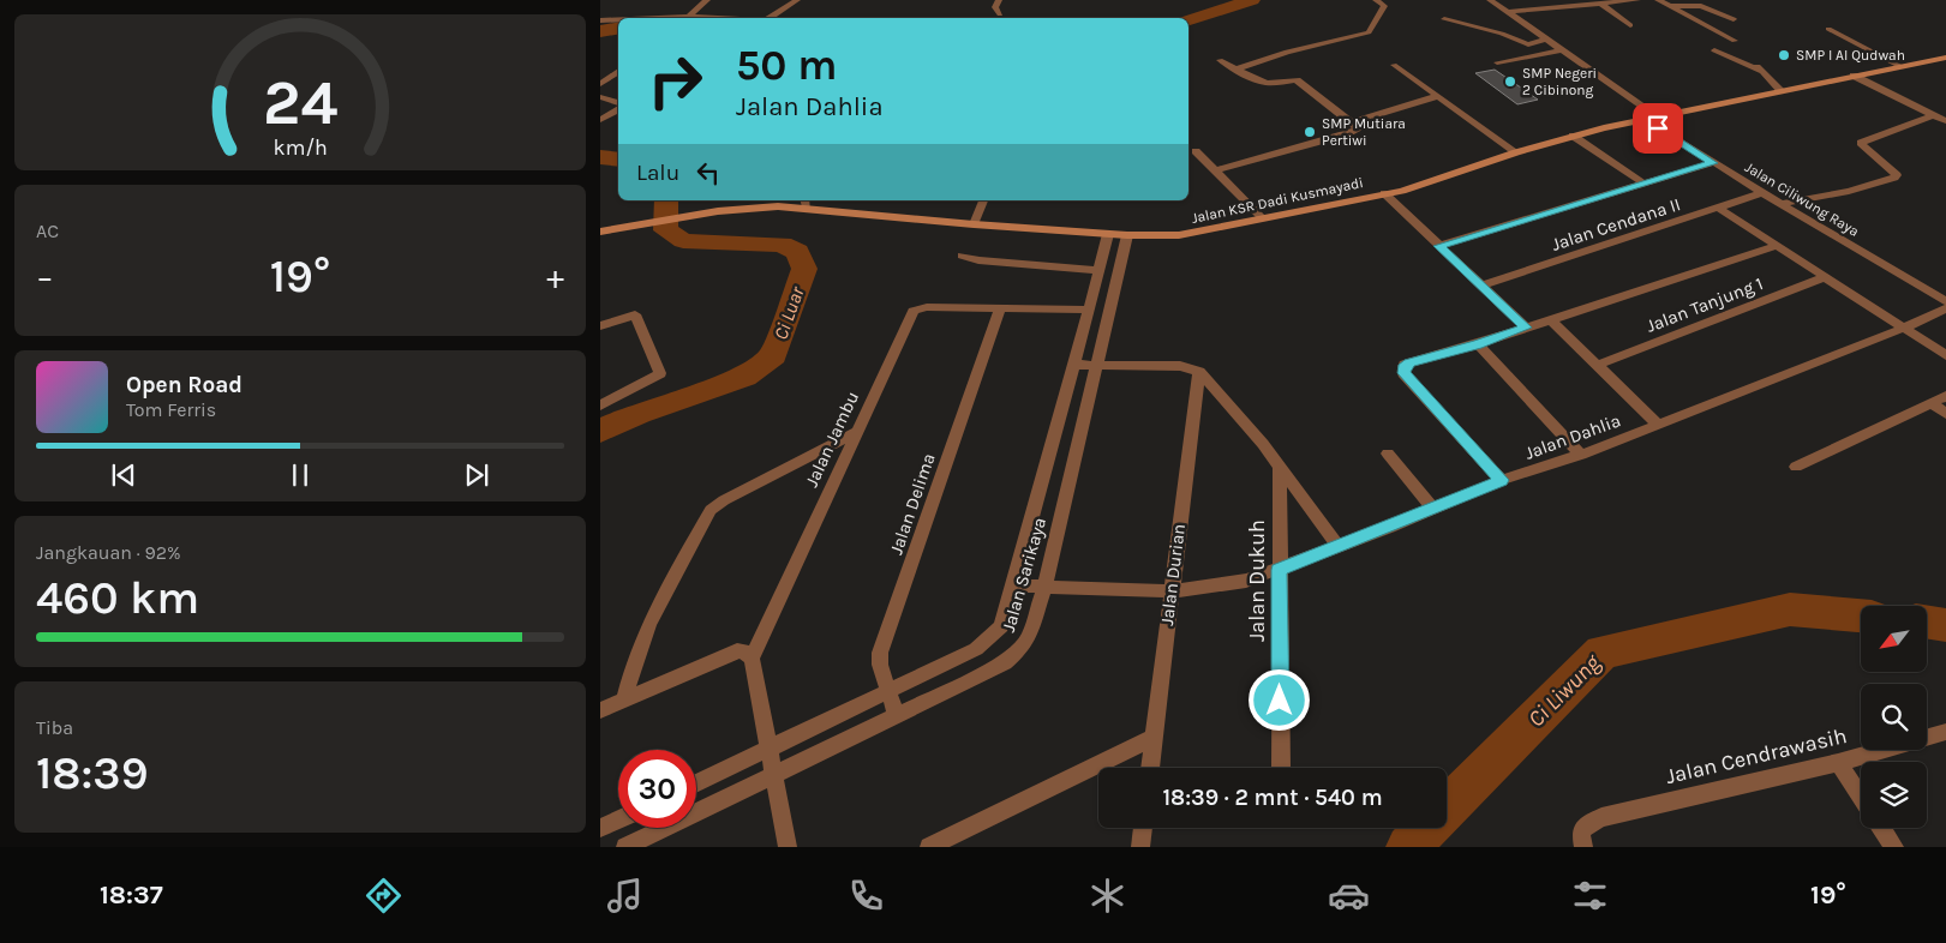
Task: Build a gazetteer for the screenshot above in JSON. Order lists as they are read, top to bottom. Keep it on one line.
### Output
{"streets":{"main road":["Jalan KSR Dadi Kusmayadi"],"street":["Jalan Ciliwung Raya","Jalan Cendana II","Jalan Tanjung 1","Jalan Dahlia","Jalan Jambu","Jalan Delima","Jalan Sarikaya","Jalan Durian","Jalan Dukuh","Jalan Cendrawasih"]},"crossings":[["Jalan Ciliwung Raya","Jalan KSR Dadi Kusmayadi"],["Jalan Ciliwung Raya","Jalan Cendana II"],["Jalan KSR Dadi Kusmayadi","Jalan Sarikaya"],["Jalan Dahlia","Jalan Sarikaya"],["Jalan Dahlia","Jalan Durian"],["Jalan Dahlia","Jalan Dukuh"],["Jalan Jambu","Jalan Delima"],["Jalan Jambu","Jalan Sarikaya"],["Jalan Delima","Jalan Sarikaya"]],"water":["Ci Luar","Ci Liwung"],"places":["SMP I Al Qudwah","SMP Negeri 2 Cibinong","SMP Mutiara Pertiwi"],"north":"bottom left","page":{"turn":["50 m","Jalan Dahlia"],"then":"Lalu","tile":["AC",["Jangkauan · 92%","460 km"],["Tiba","18:39"]],"heat":["−","19°","+"],"song":["Open Road","Tom Ferris"],"limit":"30","trip":"18:39 · 2 mnt · 540 m","tabs":["18:37","19°"],"gauge":["24","km/h"]}}
